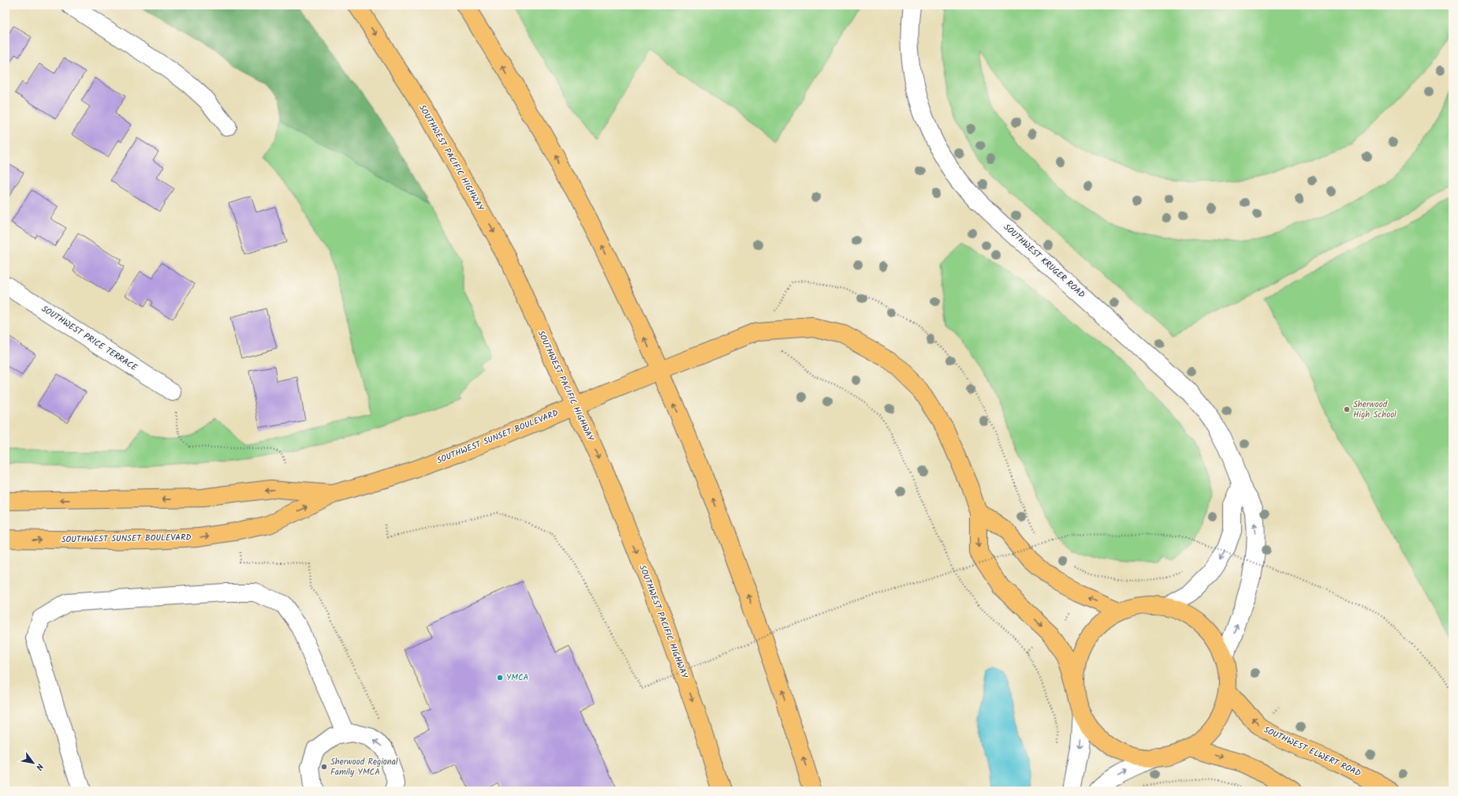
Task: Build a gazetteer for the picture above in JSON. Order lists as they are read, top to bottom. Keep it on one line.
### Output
{"streets":{"main road":["SOUTHWEST PACIFIC HIGHWAY","SOUTHWEST SUNSET BOULEVARD","SOUTHWEST ELWERT ROAD"],"street":["SOUTHWEST KRUGER ROAD","SOUTHWEST PRICE TERRACE"]},"crossings":[["SOUTHWEST PACIFIC HIGHWAY","SOUTHWEST SUNSET BOULEVARD"]],"places":["Sherwood High School","YMCA","Sherwood Regional Family YMCA"],"north":"bottom right"}
